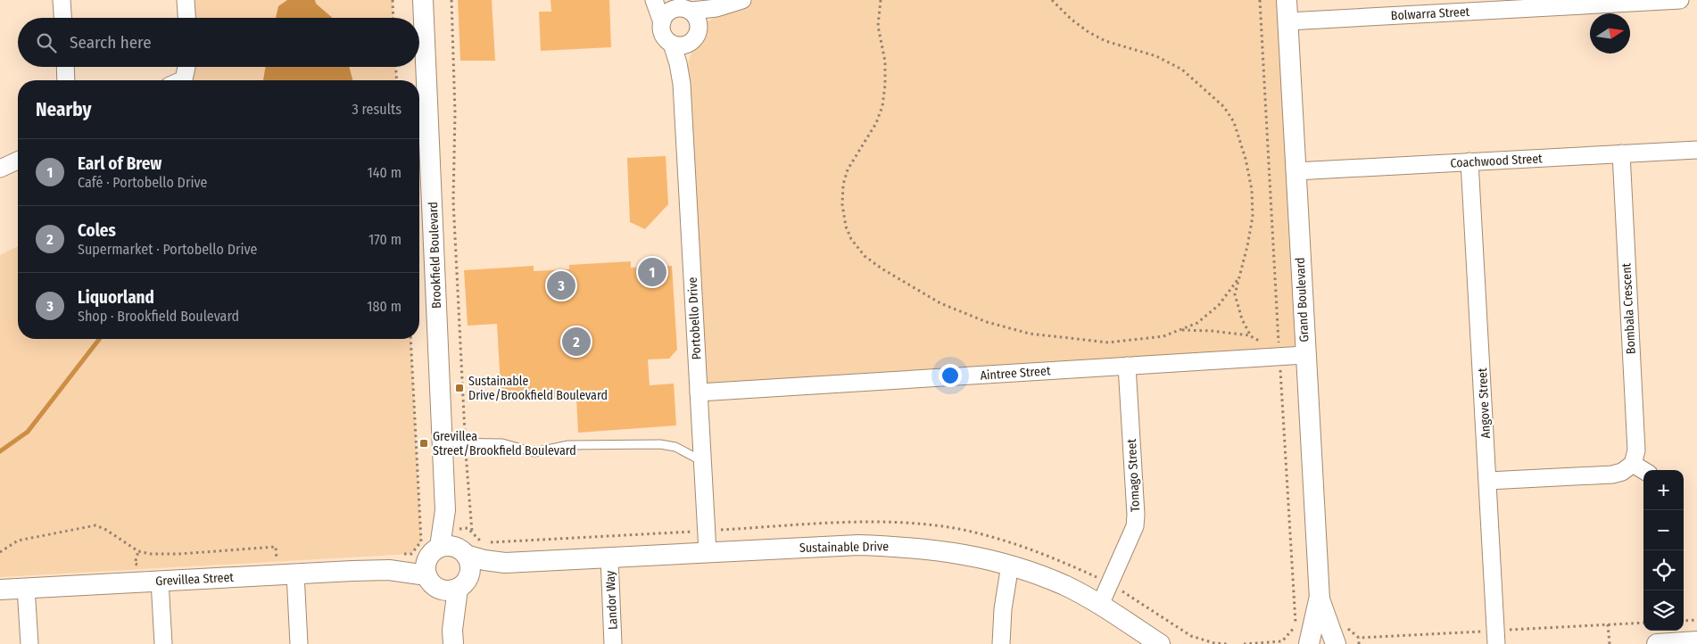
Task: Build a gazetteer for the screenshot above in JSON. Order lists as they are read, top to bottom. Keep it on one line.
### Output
{"streets":{"street":["Bolwarra Street","Coachwood Street","Brookfield Boulevard","Grand Boulevard","Bombala Crescent","Portobello Drive","Aintree Street","Angove Street","Tomago Street","Sustainable Drive","Grevillea Street","Landor Way"]},"crossings":[["Bolwarra Street","Grand Boulevard"],["Coachwood Street","Grand Boulevard"],["Coachwood Street","Bombala Crescent"],["Coachwood Street","Angove Street"],["Brookfield Boulevard","Sustainable Drive"],["Brookfield Boulevard","Grevillea Street"],["Grand Boulevard","Aintree Street"],["Portobello Drive","Aintree Street"],["Portobello Drive","Sustainable Drive"],["Aintree Street","Tomago Street"],["Tomago Street","Sustainable Drive"],["Sustainable Drive","Grevillea Street"],["Sustainable Drive","Landor Way"]],"places":{"transit":["Sustainable Drive/Brookfield Boulevard","Grevillea Street/Brookfield Boulevard"]},"north":"right","page":{"search":"Search here","heading":["Nearby","3 results"],"list":[{"mark":"1","name":"Earl of Brew","note":"Café · Portobello Drive","value":"140 m"},{"mark":"2","name":"Coles","note":"Supermarket · Portobello Drive","value":"170 m"},{"mark":"3","name":"Liquorland","note":"Shop · Brookfield Boulevard","value":"180 m"}],"pins":["1","3","2"],"map_buttons":["+","−"]}}
